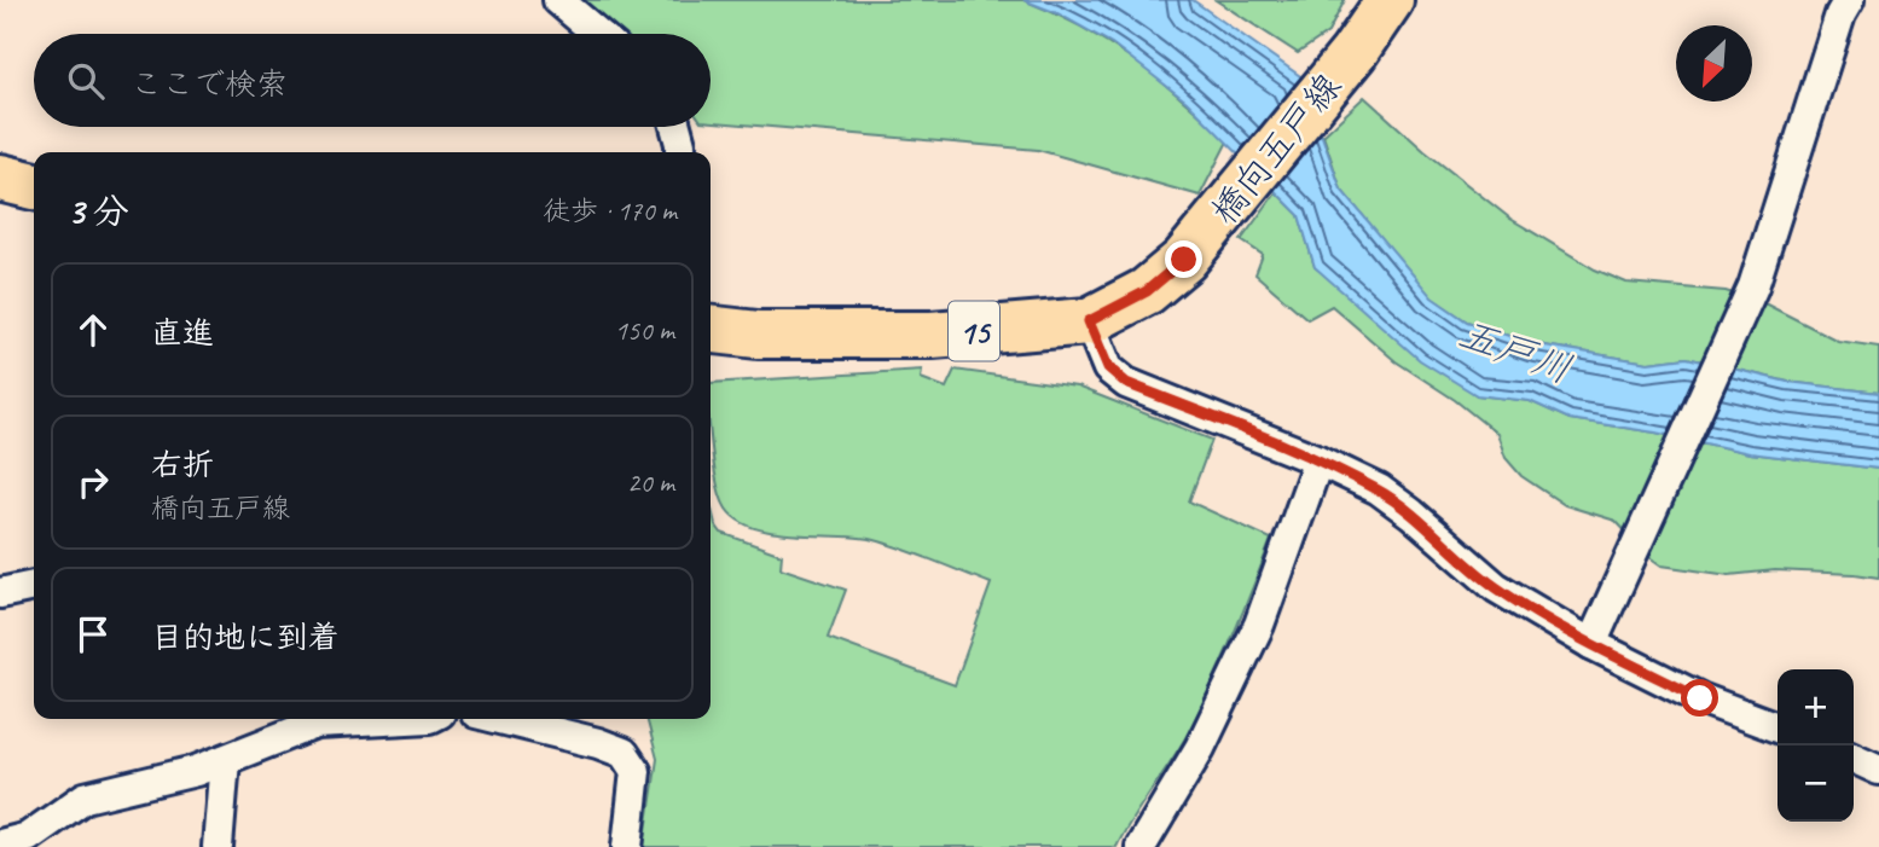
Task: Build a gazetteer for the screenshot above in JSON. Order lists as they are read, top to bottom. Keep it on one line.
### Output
{"streets":{"main road":["橋向五戸線","15"]},"water":["五戸川"],"north":"bottom left","page":{"search":"ここで検索","heading":["3 分","徒歩 · 170 m"],"list":[["直進","150 m"],["右折","橋向五戸線","20 m"],"目的地に到着"],"map_buttons":["+","−"]}}
